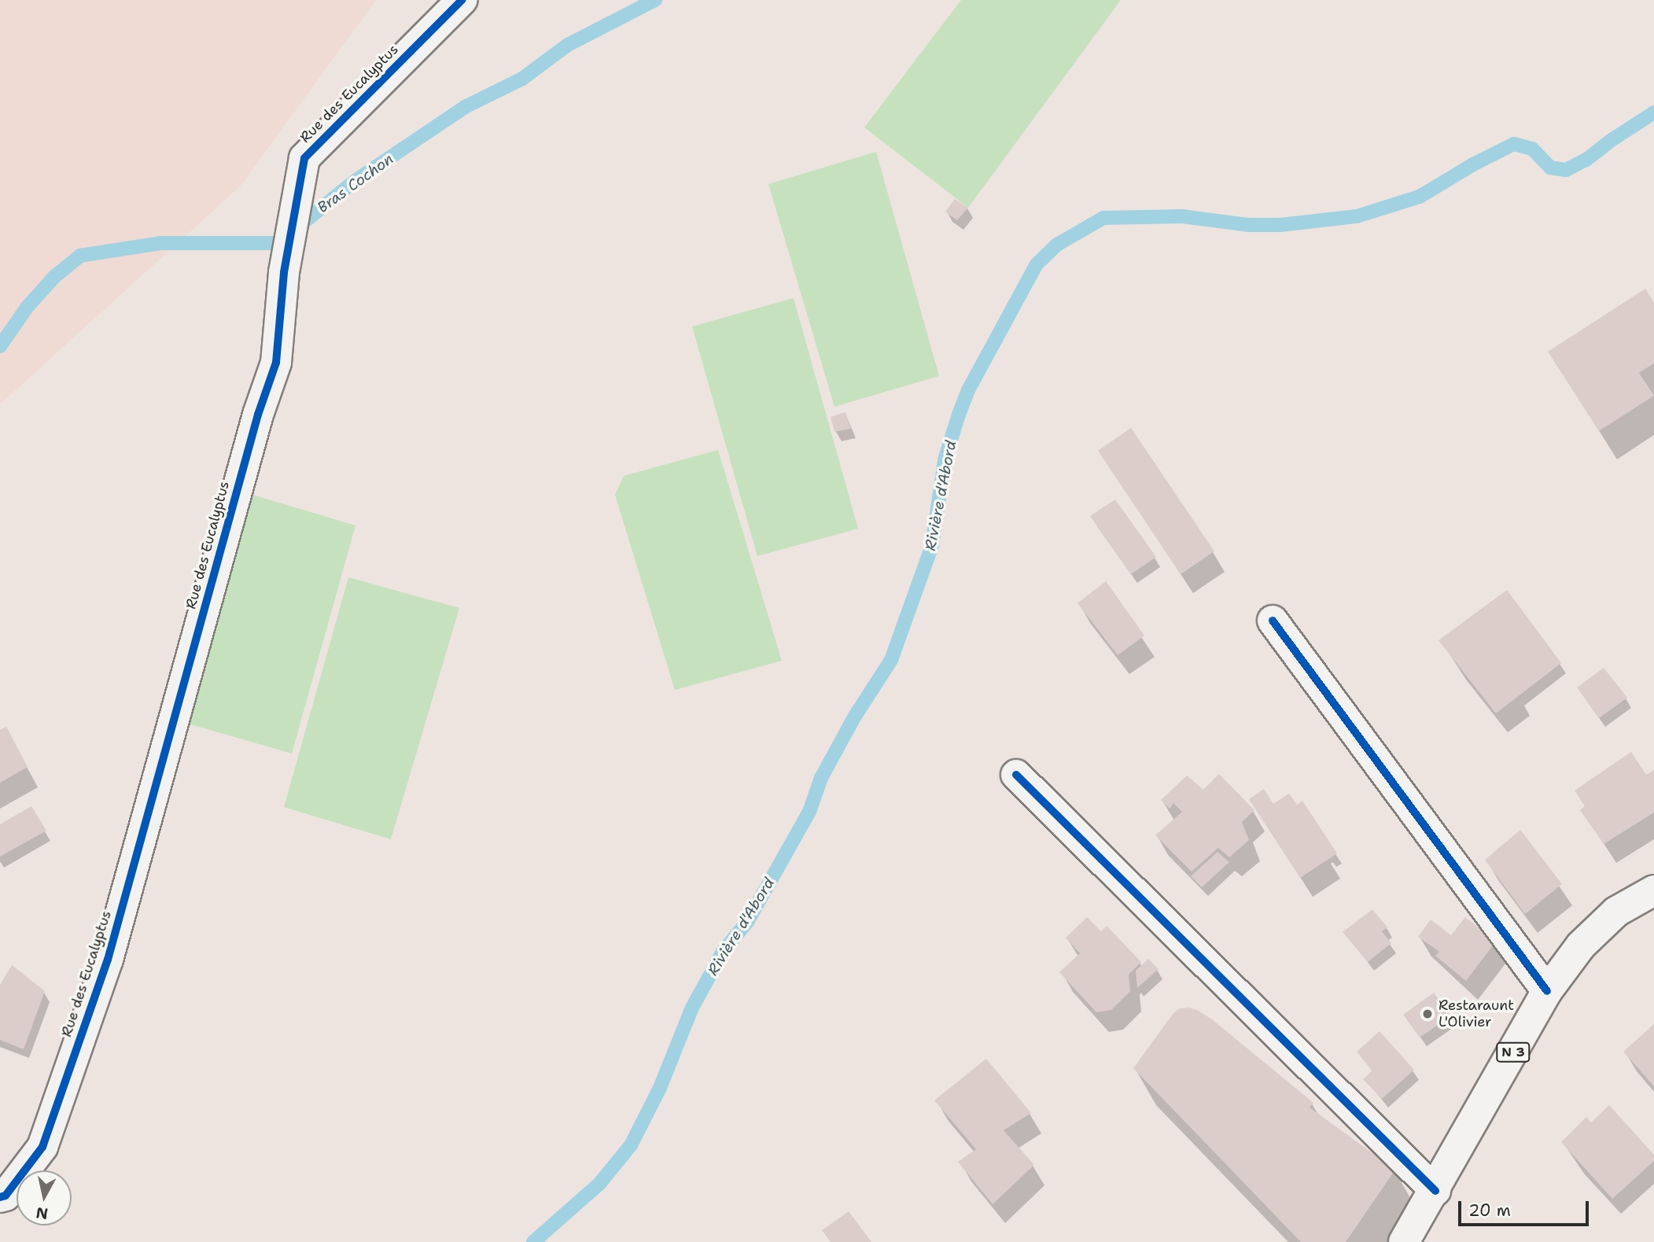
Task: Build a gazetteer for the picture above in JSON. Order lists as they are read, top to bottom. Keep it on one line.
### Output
{"streets":{"street":["Rue des Eucalyptus","N 3"]},"water":["Bras Cochon","Rivière d'Abord"],"places":["Restaraunt L'Olivier"],"scale_bar":"20 m","north":"bottom"}
